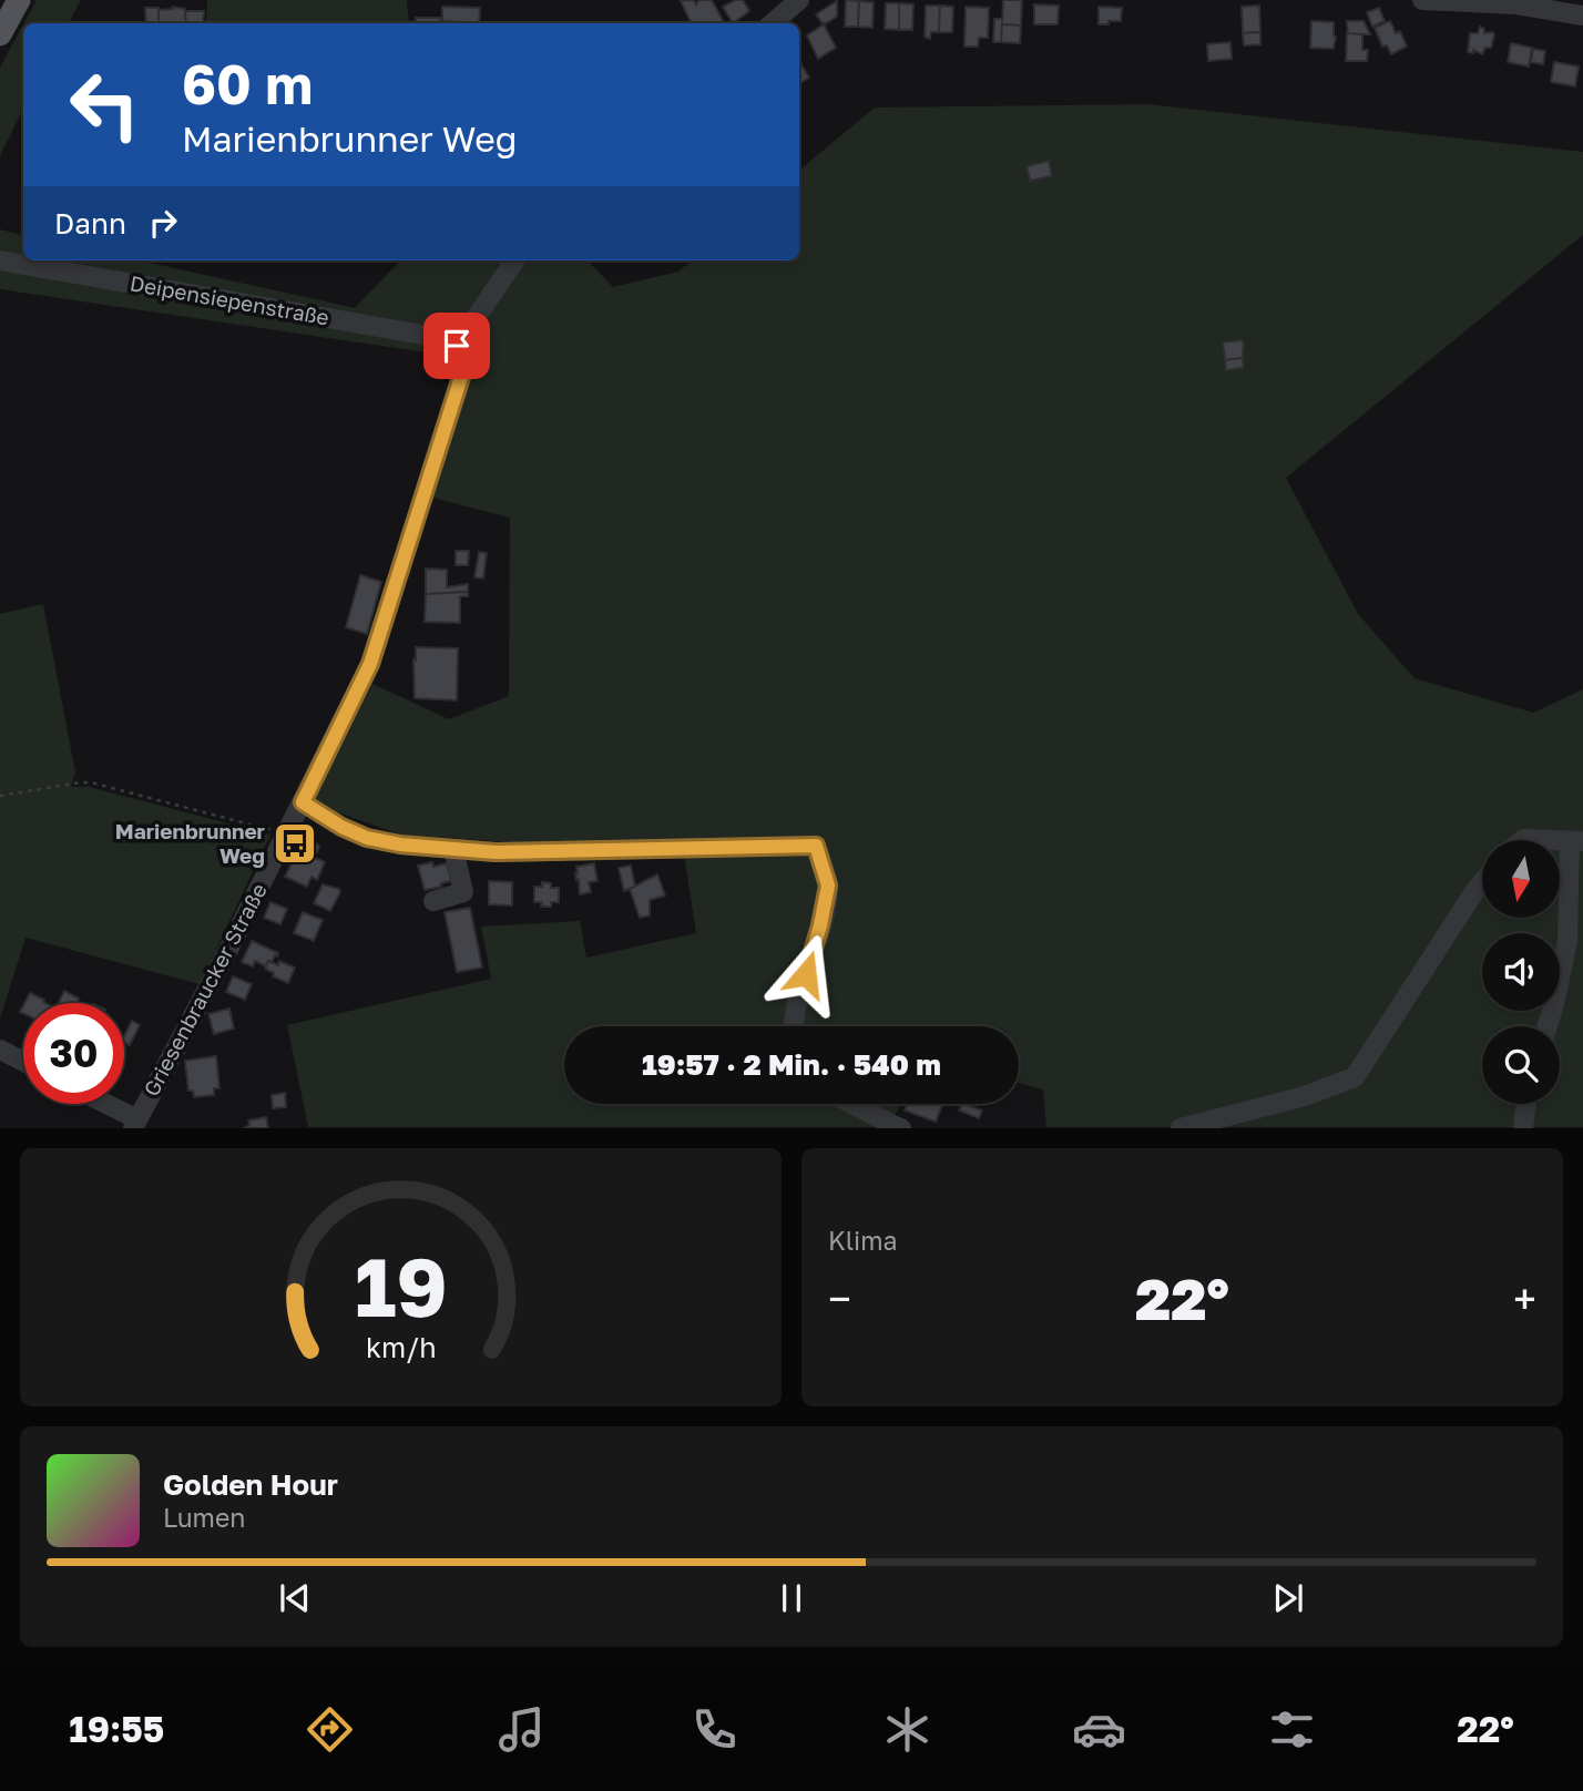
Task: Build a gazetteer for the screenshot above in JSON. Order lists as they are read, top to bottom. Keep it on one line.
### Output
{"streets":{"street":["Deipensiepenstraße","Griesenbraucker Straße"]},"crossings":[["Deipensiepenstraße","Griesenbraucker Straße"]],"places":{"bus stop":["Marienbrunner Weg"]},"north":"bottom","page":{"turn":["60 m","Marienbrunner Weg"],"then":"Dann","limit":"30","trip":"19:57 · 2 Min. · 540 m","tile":"Klima","heat":["−","22°","+"],"song":["Golden Hour","Lumen"],"tabs":["19:55","22°"],"gauge":["19","km/h"]}}
